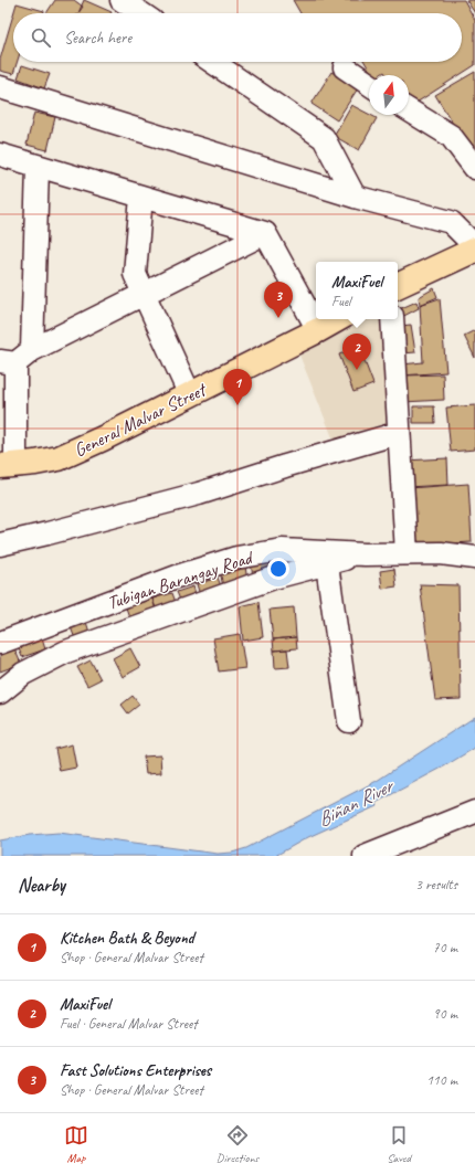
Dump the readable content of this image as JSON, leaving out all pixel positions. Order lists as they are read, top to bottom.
{
  "streets": {
    "highway": ["General Malvar Street"],
    "street": ["Tubigan Barangay Road"]
  },
  "water": ["Biñan River"],
  "north": "top",
  "page": {
    "search": "Search here",
    "popup": ["MaxiFuel", "Fuel"],
    "pins": ["3", "2", "1"],
    "heading": ["Nearby", "3 results"],
    "list": [
      {
        "mark": "1",
        "name": "Kitchen Bath & Beyond",
        "note": "Shop · General Malvar Street",
        "value": "70 m"
      },
      {
        "mark": "2",
        "name": "MaxiFuel",
        "note": "Fuel · General Malvar Street",
        "value": "90 m"
      },
      {
        "mark": "3",
        "name": "Fast Solutions Enterprises",
        "note": "Shop · General Malvar Street",
        "value": "110 m"
      }
    ],
    "nav": ["Map", "Directions", "Saved"]
  }
}
